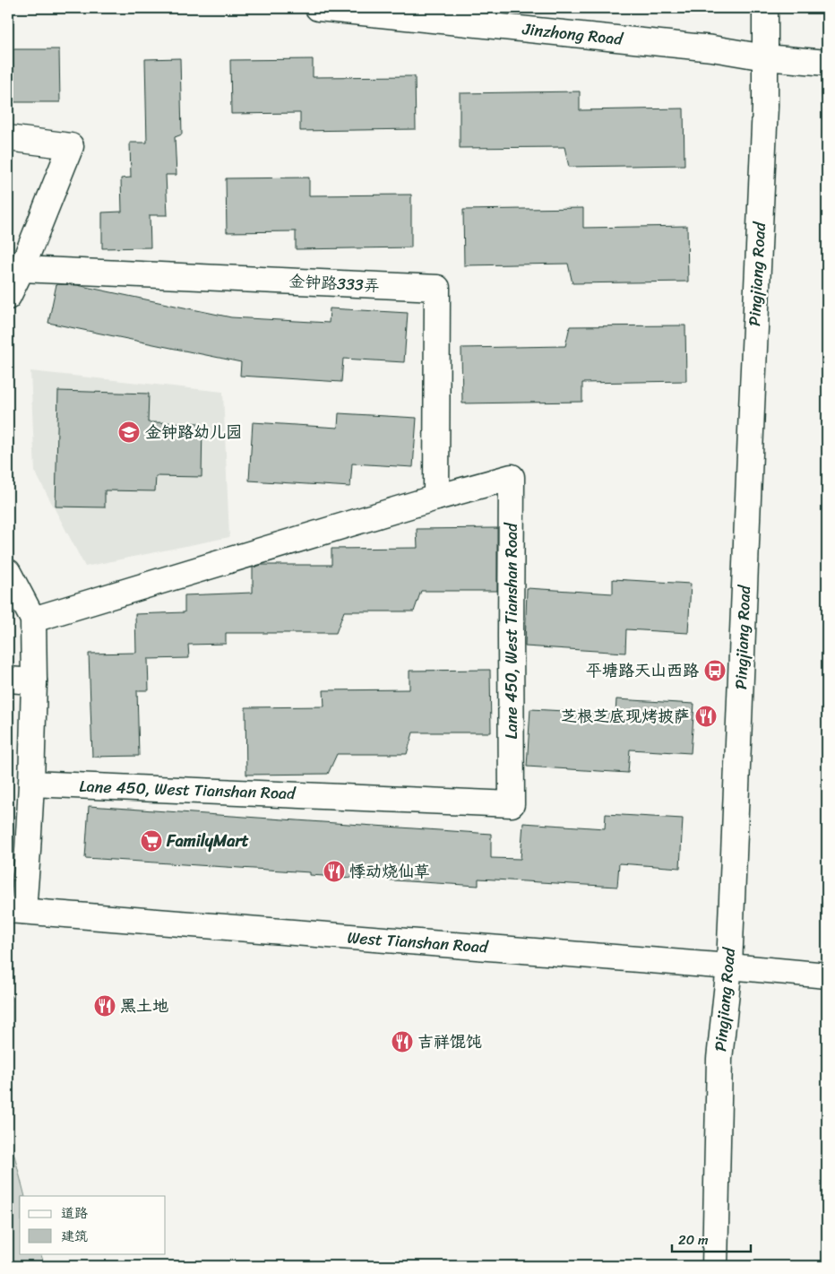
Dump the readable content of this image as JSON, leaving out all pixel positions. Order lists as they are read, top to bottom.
{
  "streets": {
    "street": [
      "Jinzhong Road",
      "Pingjiang Road",
      "金钟路333弄",
      "Lane 450, West Tianshan Road",
      "West Tianshan Road"
    ]
  },
  "crossings": [
    ["Jinzhong Road", "Pingjiang Road"],
    ["Pingjiang Road", "West Tianshan Road"],
    ["金钟路333弄", "Lane 450, West Tianshan Road"]
  ],
  "places": {
    "school or university": ["金钟路幼儿园"],
    "bus stop": ["平塘路天山西路"],
    "restaurant": [
      "芝根芝底现烤披萨",
      "悸动烧仙草",
      "黑土地",
      "吉祥馄饨"
    ],
    "supermarket": ["FamilyMart"]
  },
  "legend": ["道路", "建筑"],
  "scale_bar": "20 m"
}
